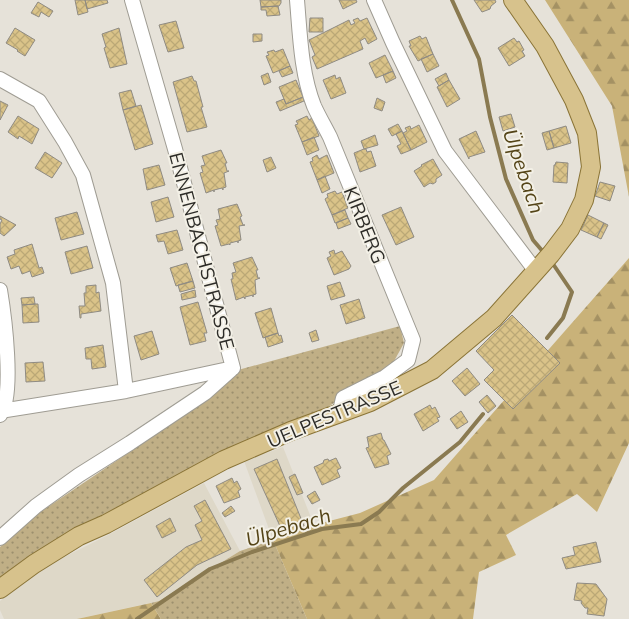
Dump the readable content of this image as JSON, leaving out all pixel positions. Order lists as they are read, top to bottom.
{
  "streets": {
    "main road": ["UELPESTRASSE"],
    "street": ["KIRBERG", "ENNENBACHSTRASSE"]
  },
  "crossings": [
    ["KIRBERG", "UELPESTRASSE"]
  ],
  "water": ["Ülpebach"]
}
